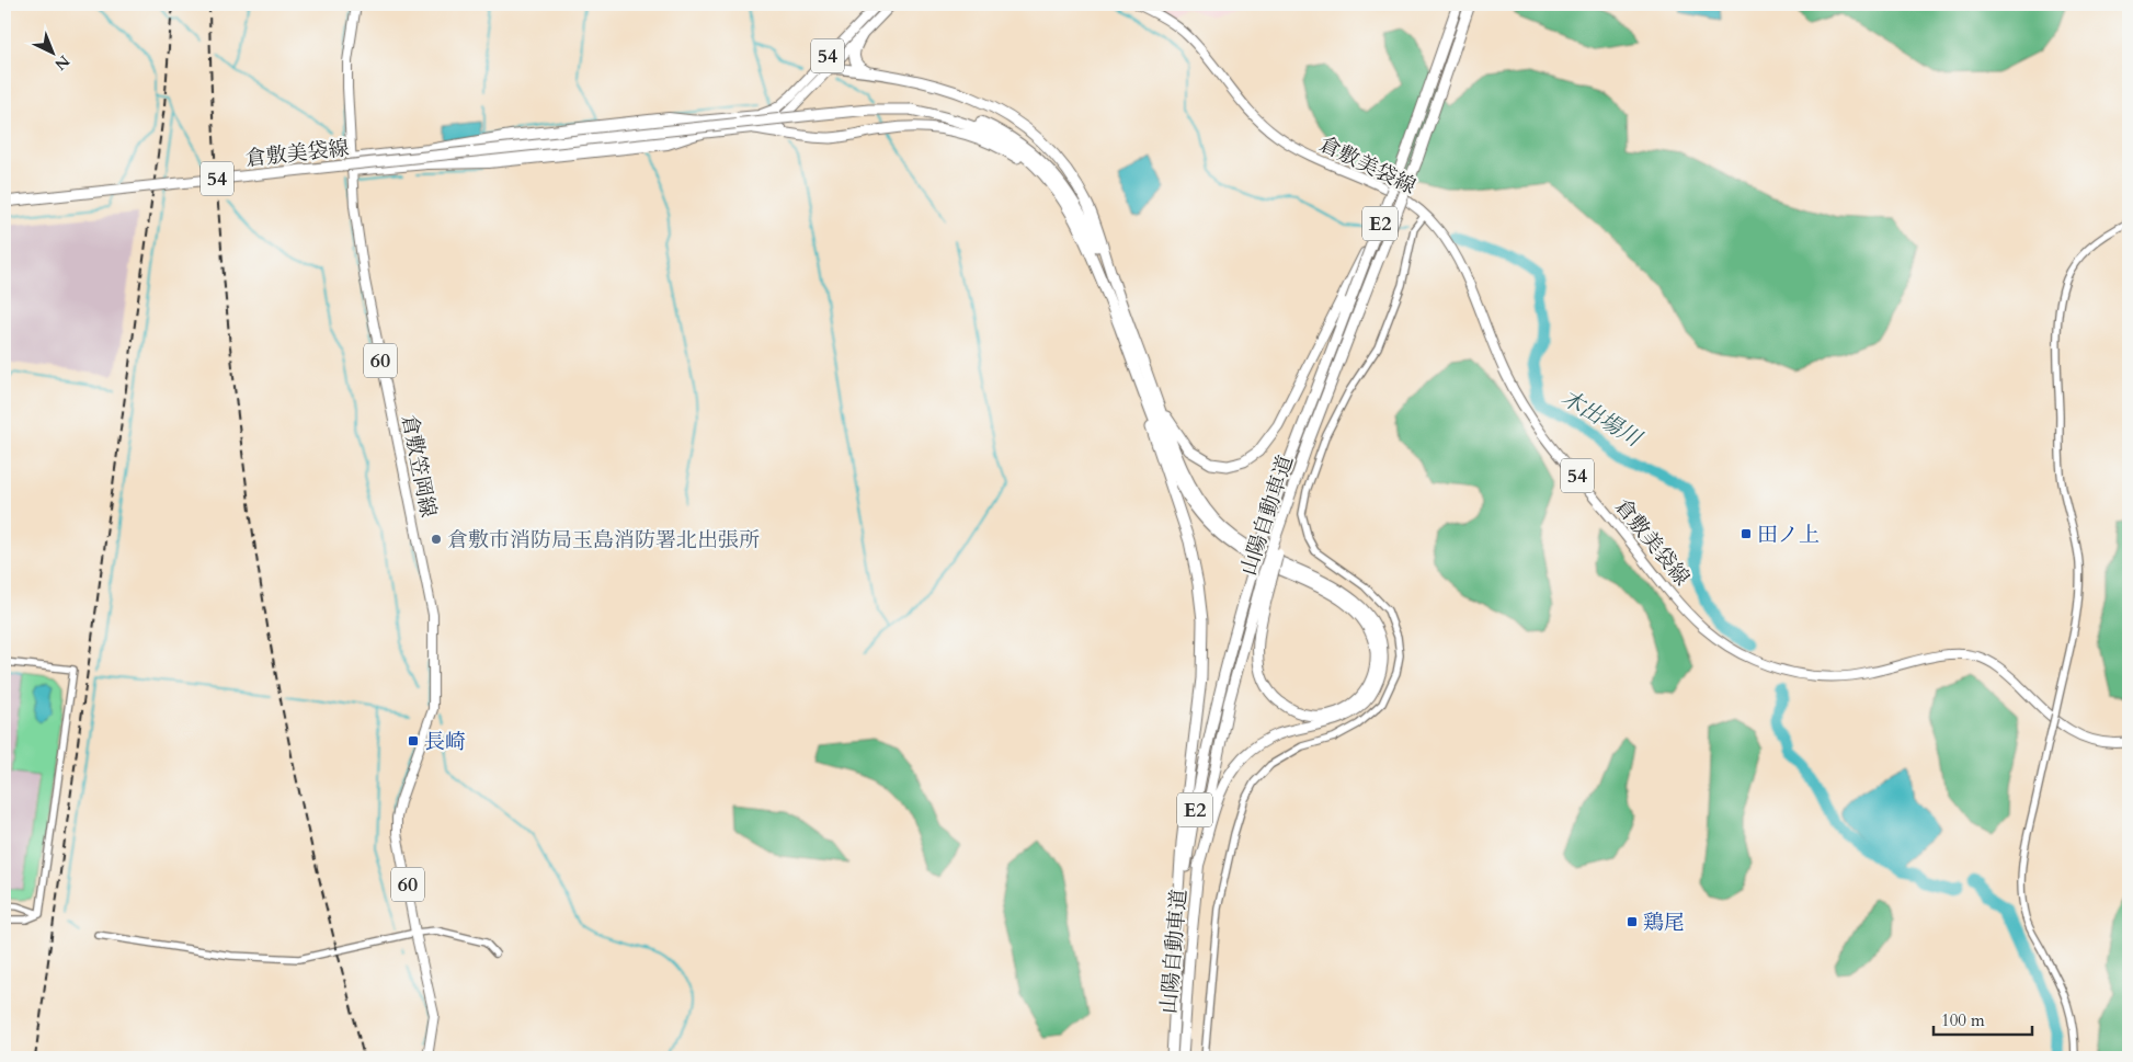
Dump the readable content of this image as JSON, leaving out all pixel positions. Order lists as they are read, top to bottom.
{
  "streets": {
    "highway": [
      "54",
      "倉敷美袋線",
      "E2",
      "山陽自動車道"
    ],
    "main road": ["60", "倉敷笠岡線"]
  },
  "crossings": [
    ["54", "倉敷美袋線"]
  ],
  "water": ["木出場川"],
  "places": {
    "transit": ["田ノ上", "長崎", "鶏尾"],
    "other": ["倉敷市消防局玉島消防署北出張所"]
  },
  "scale_bar": "100 m",
  "north": "bottom right"
}
